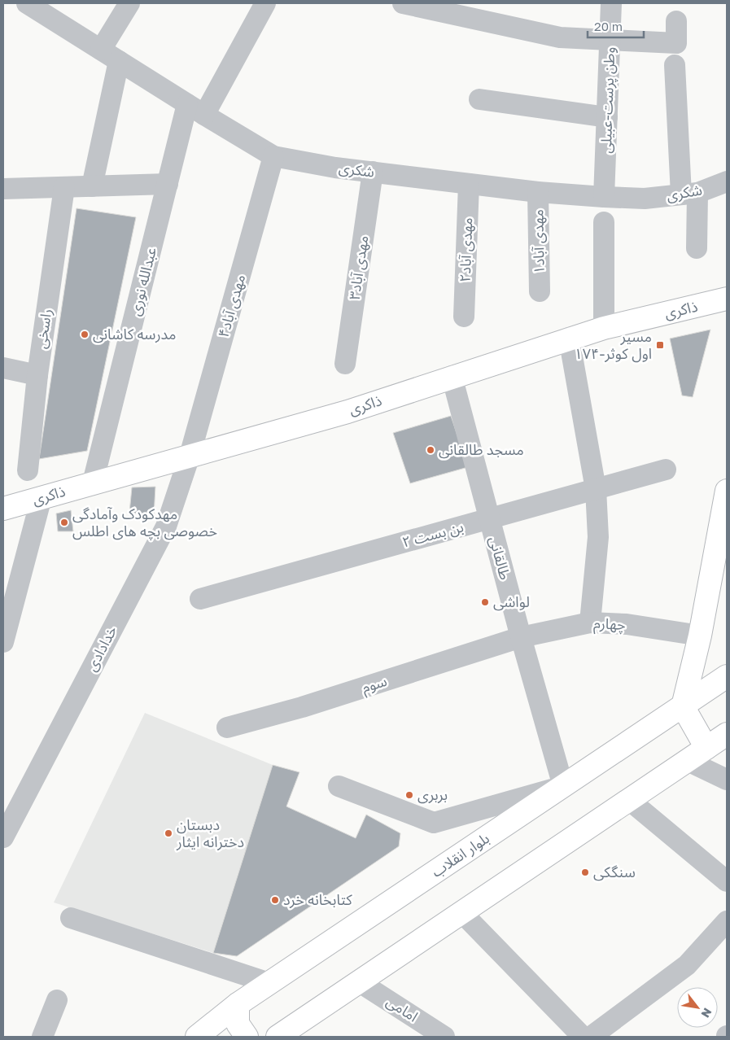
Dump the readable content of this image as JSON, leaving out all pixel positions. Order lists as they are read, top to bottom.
{
  "streets": {
    "main road": ["ذاکری", "بلوار انقلاب"],
    "street": [
      "وطن پرست-عبیلی",
      "شکری",
      "مهدی آباد۱",
      "مهدی آباد۲",
      "مهدی آباد۳",
      "عبدالله نوری",
      "مهدی آباد۴",
      "راسخی",
      "بن بست ۲",
      "طالقانی",
      "چهارم",
      "خدادادی",
      "سوم",
      "امامی"
    ]
  },
  "crossings": [
    ["وطن پرست-عبیلی", "شکری"],
    ["شکری", "مهدی آباد۱"],
    ["شکری", "مهدی آباد۲"],
    ["شکری", "مهدی آباد۳"],
    ["شکری", "عبدالله نوری"],
    ["شکری", "مهدی آباد۴"],
    ["عبدالله نوری", "ذاکری"],
    ["مهدی آباد۴", "ذاکری"],
    ["مهدی آباد۴", "خدادادی"],
    ["ذاکری", "طالقانی"],
    ["ذاکری", "خدادادی"],
    ["بن بست ۲", "طالقانی"],
    ["طالقانی", "چهارم"],
    ["طالقانی", "سوم"],
    ["طالقانی", "بلوار انقلاب"],
    ["چهارم", "سوم"]
  ],
  "places": {
    "other": [
      "مدرسه کاشانی",
      "مسجد طالقانی",
      "مهدکودک وآمادگی خصوصی بچه های اطلس",
      "لواشی",
      "بربری",
      "دبستان دخترانه ایثار",
      "سنگکی",
      "کتابخانه خرد"
    ],
    "transit": ["مسیر ۱۷۴-اول کوثر"]
  },
  "scale_bar": "20 m",
  "north": "bottom right"
}
